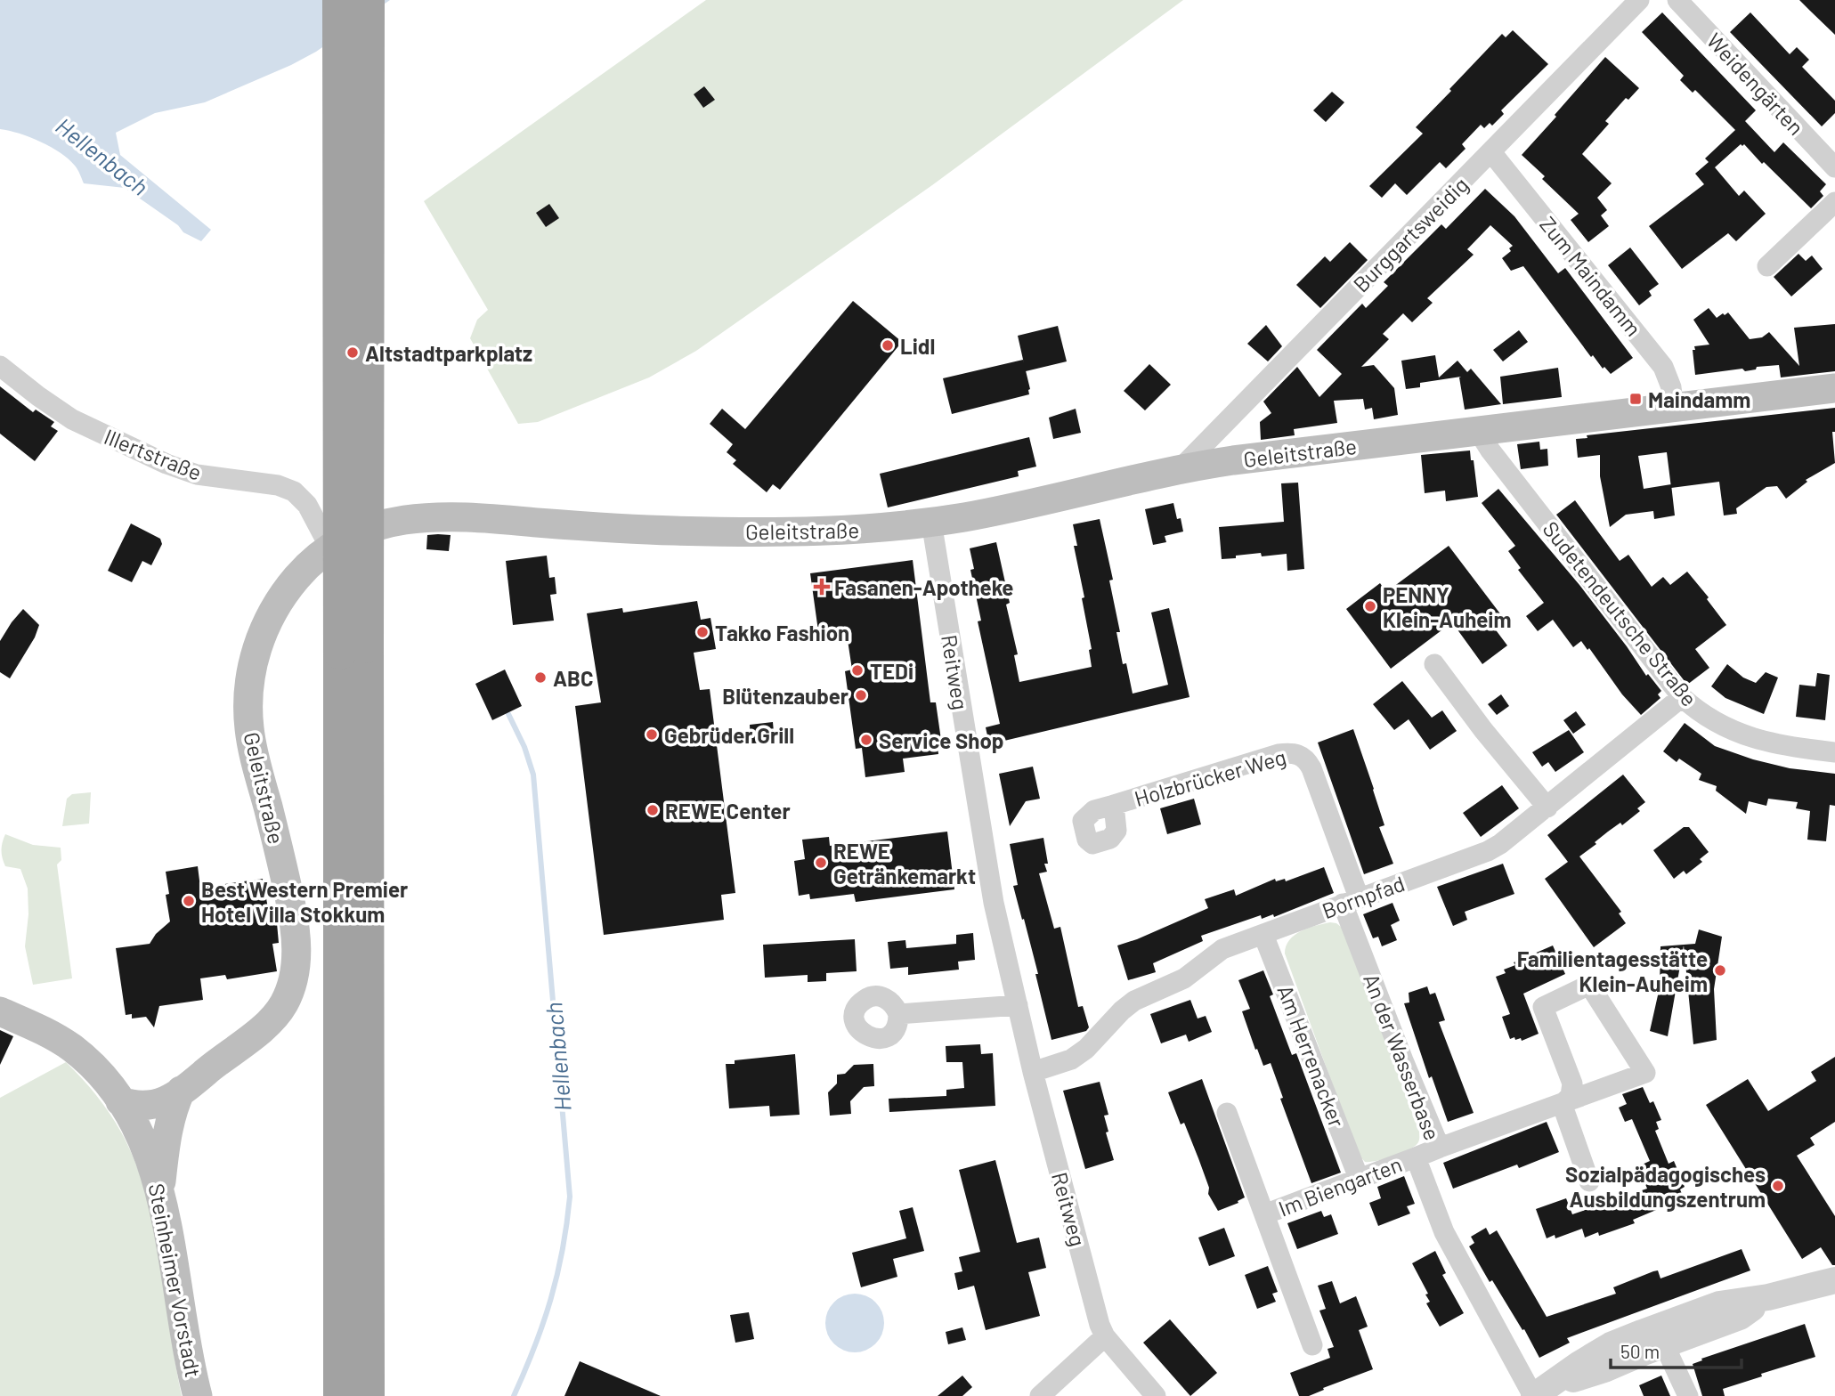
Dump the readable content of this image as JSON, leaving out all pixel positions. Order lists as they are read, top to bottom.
{
  "streets": {
    "main road": ["Geleitstraße", "Steinheimer Vorstadt"],
    "street": [
      "Weidengärten",
      "Burggartsweidig",
      "Zum Maindamm",
      "Illertstraße",
      "Sudetendeutsche Straße",
      "Reitweg",
      "Holzbrücker Weg",
      "Bornpfad",
      "Am Herrenacker",
      "An der Wasserbase",
      "Im Biengarten"
    ]
  },
  "crossings": [
    ["Burggartsweidig", "Zum Maindamm"],
    ["Burggartsweidig", "Geleitstraße"],
    ["Zum Maindamm", "Geleitstraße"],
    ["Geleitstraße", "Illertstraße"],
    ["Geleitstraße", "Sudetendeutsche Straße"],
    ["Geleitstraße", "Reitweg"],
    ["Geleitstraße", "Steinheimer Vorstadt"],
    ["Sudetendeutsche Straße", "Bornpfad"],
    ["Reitweg", "Bornpfad"],
    ["Holzbrücker Weg", "Bornpfad"],
    ["Holzbrücker Weg", "An der Wasserbase"],
    ["Bornpfad", "Am Herrenacker"],
    ["Bornpfad", "An der Wasserbase"],
    ["Am Herrenacker", "Im Biengarten"],
    ["An der Wasserbase", "Im Biengarten"]
  ],
  "water": ["Hellenbach"],
  "places": {
    "other": [
      "Lidl",
      "Altstadtparkplatz",
      "PENNY Klein-Auheim",
      "Takko Fashion",
      "TEDi",
      "ABC",
      "Blütenzauber",
      "Gebrüder Grill",
      "Service Shop",
      "REWE Center",
      "REWE Getränkemarkt",
      "Best Western Premier Hotel Villa Stokkum",
      "Familientagesstätte Klein-Auheim",
      "Sozialpädagogisches Ausbildungszentrum"
    ],
    "transit": ["Maindamm"],
    "health": ["Fasanen-Apotheke"]
  },
  "scale_bar": "50 m"
}
